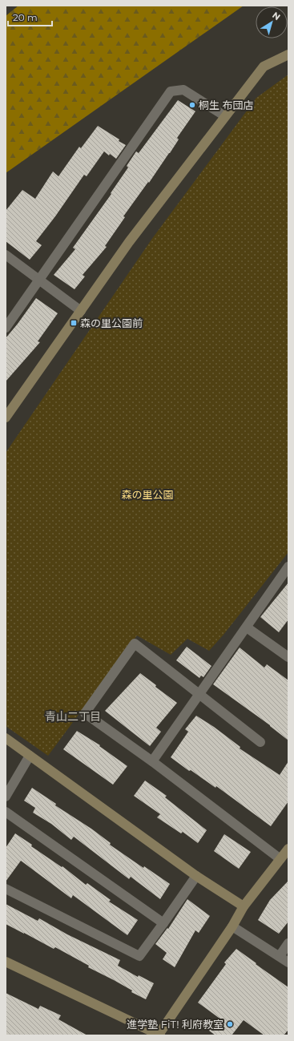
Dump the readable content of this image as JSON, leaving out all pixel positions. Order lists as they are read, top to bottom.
{
  "districts": ["青山二丁目"],
  "parks": ["森の里公園"],
  "places": {
    "other": ["桐生 布団店", "進学塾 FiT! 利府教室"],
    "transit": ["森の里公園前"]
  },
  "scale_bar": "20 m",
  "north": "top right"
}
